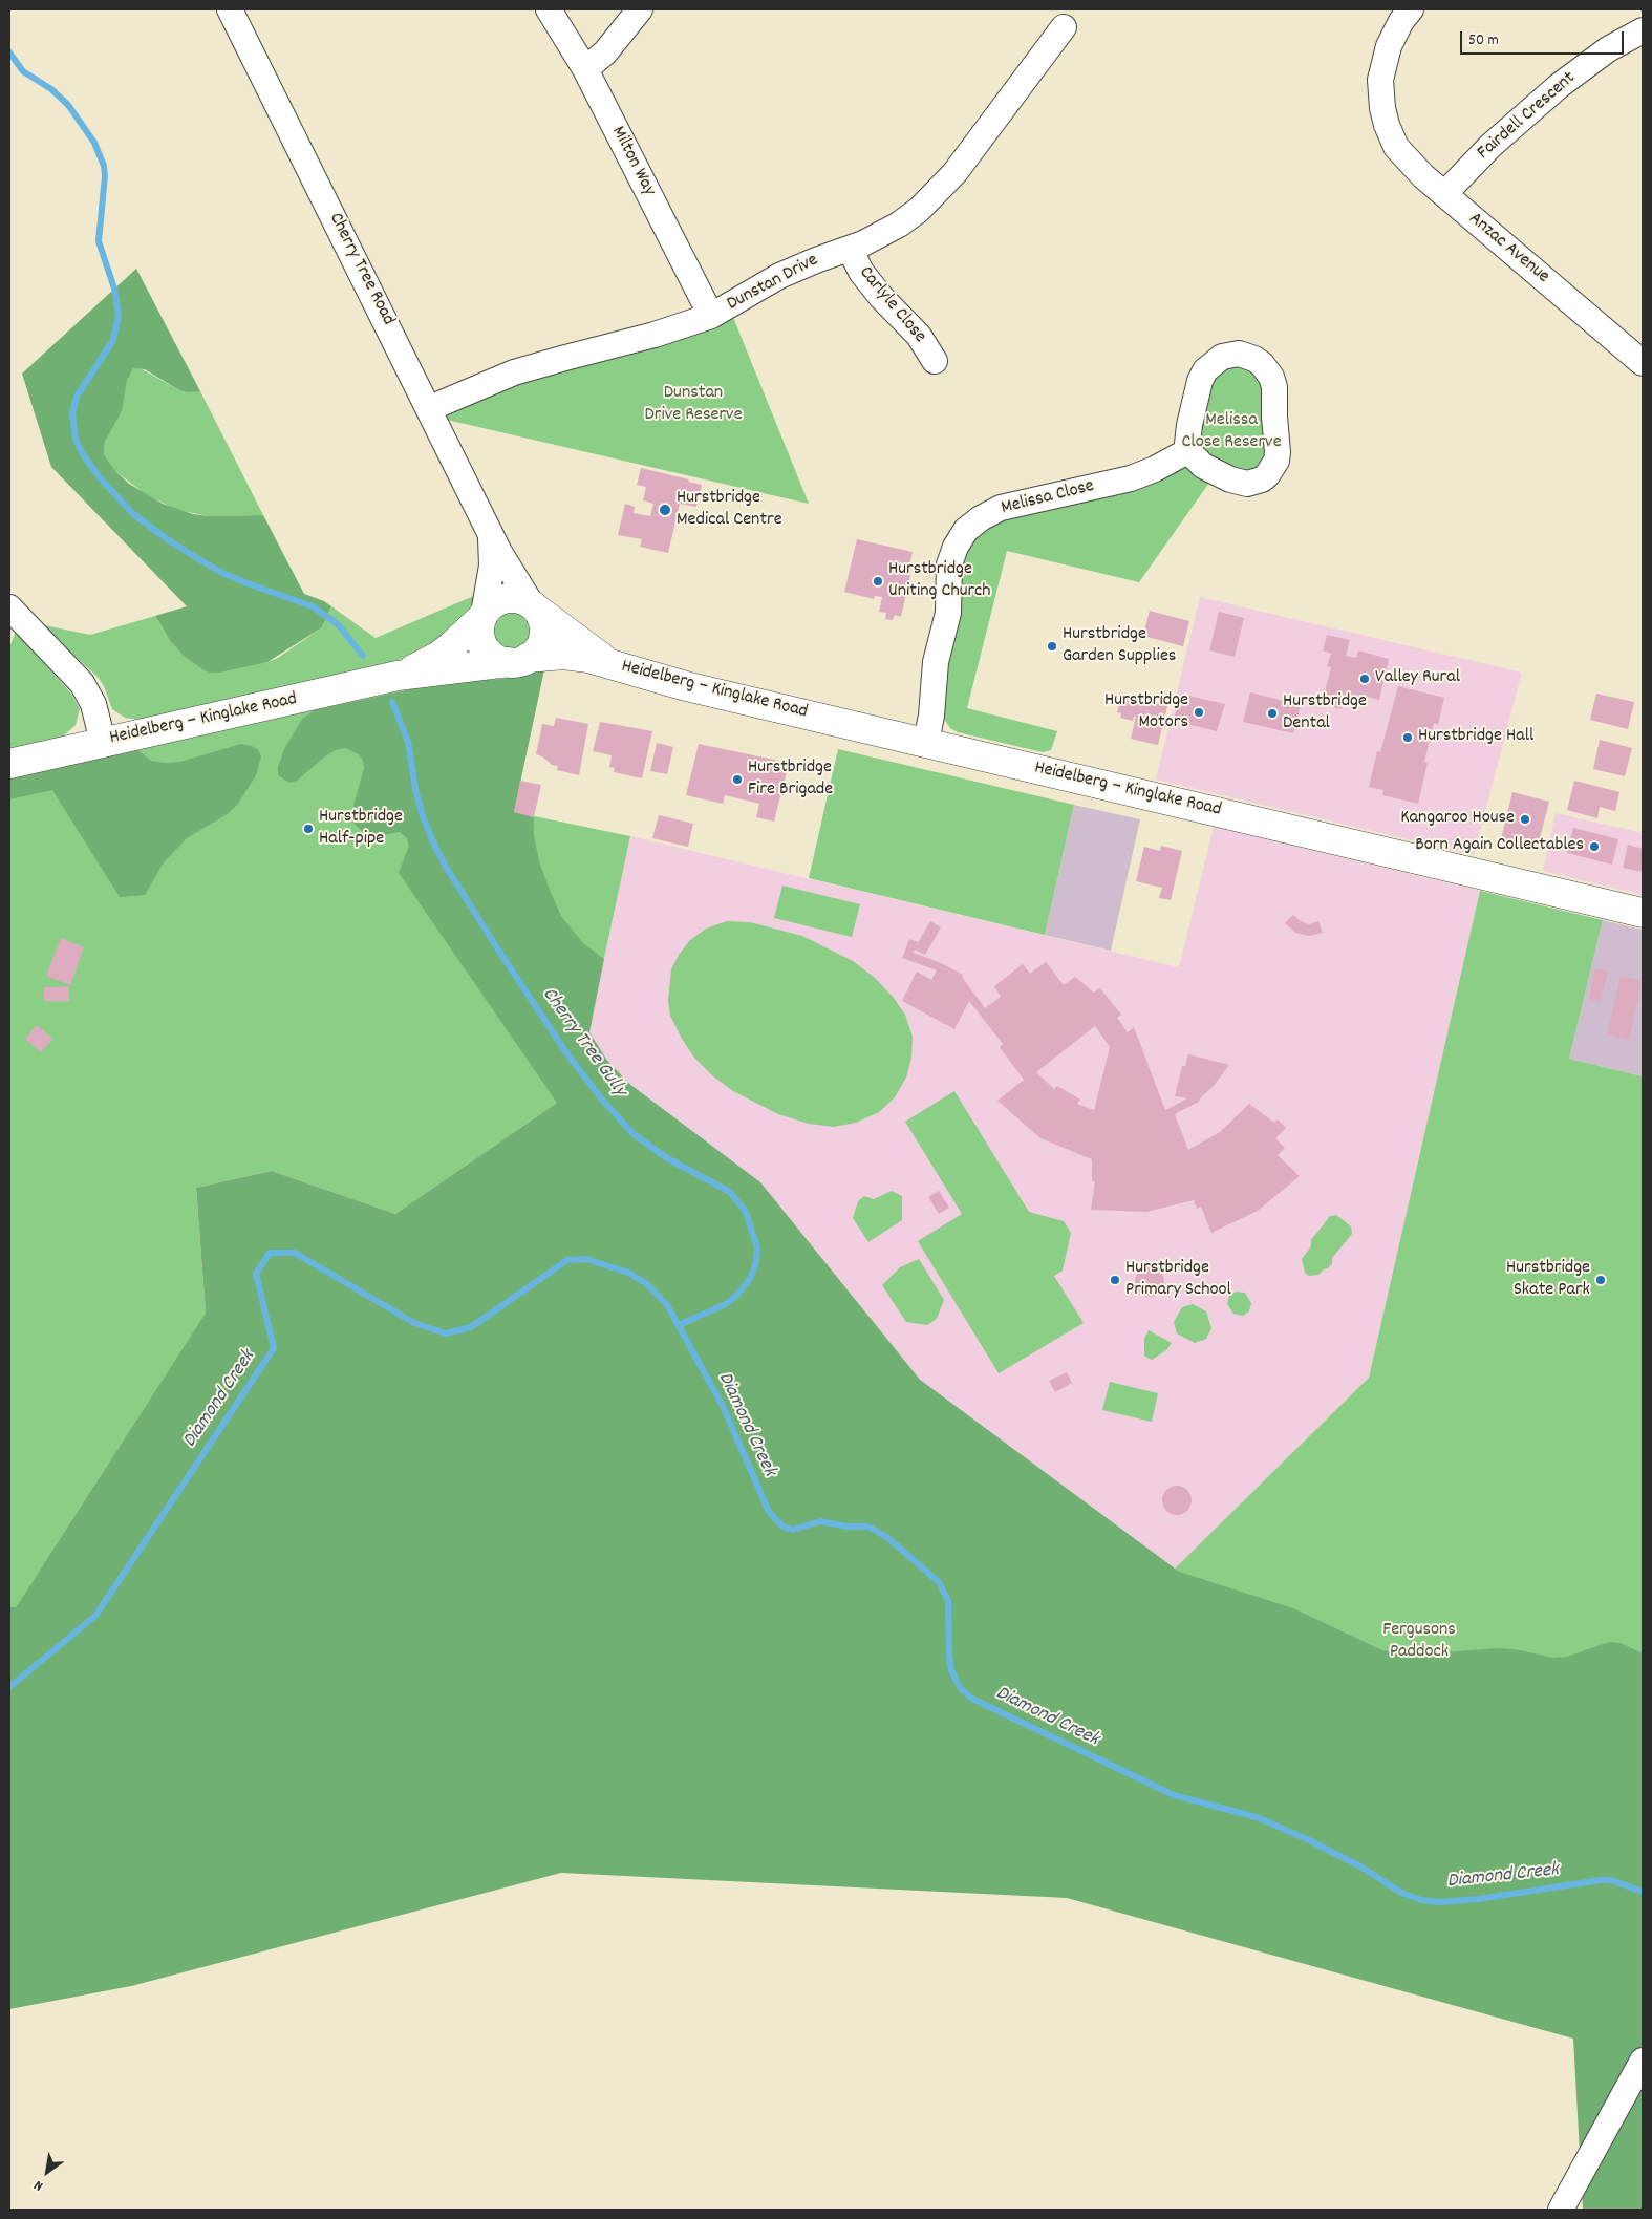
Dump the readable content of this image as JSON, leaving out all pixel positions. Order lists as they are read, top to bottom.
{
  "streets": {
    "main road": ["Heidelberg – Kinglake Road"],
    "street": [
      "Fairdell Crescent",
      "Milton Way",
      "Anzac Avenue",
      "Cherry Tree Road",
      "Dunstan Drive",
      "Carlyle Close",
      "Melissa Close"
    ]
  },
  "crossings": [
    ["Fairdell Crescent", "Anzac Avenue"],
    ["Milton Way", "Dunstan Drive"],
    ["Cherry Tree Road", "Dunstan Drive"],
    ["Cherry Tree Road", "Heidelberg – Kinglake Road"],
    ["Dunstan Drive", "Carlyle Close"],
    ["Melissa Close", "Heidelberg – Kinglake Road"]
  ],
  "water": ["Cherry Tree Gully", "Diamond Creek"],
  "parks": ["Dunstan Drive Reserve", "Melissa Close Reserve", "Fergusons Paddock"],
  "places": [
    "Hurstbridge Medical Centre",
    "Hurstbridge Uniting Church",
    "Hurstbridge Garden Supplies",
    "Valley Rural",
    "Hurstbridge Motors",
    "Hurstbridge Dental",
    "Hurstbridge Hall",
    "Hurstbridge Fire Brigade",
    "Kangaroo House",
    "Hurstbridge Half-pipe",
    "Born Again Collectables",
    "Hurstbridge Primary School",
    "Hurstbridge Skate Park"
  ],
  "scale_bar": "50 m",
  "north": "bottom left"
}
